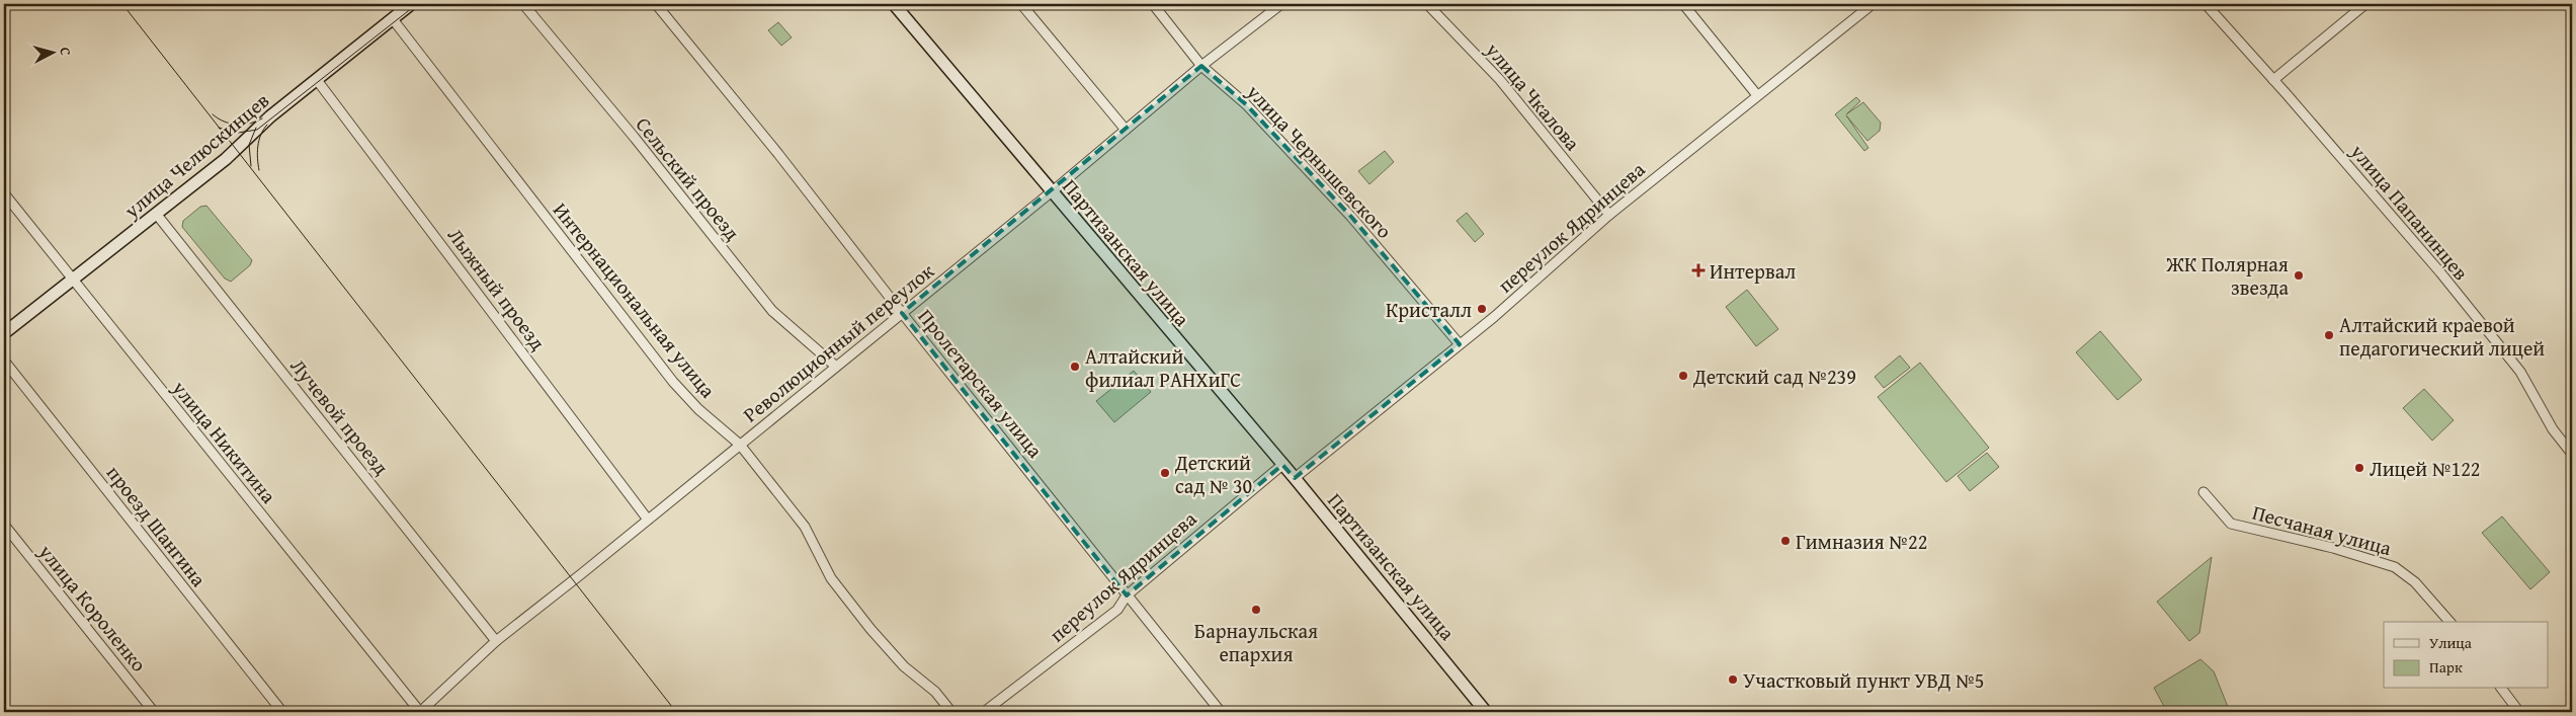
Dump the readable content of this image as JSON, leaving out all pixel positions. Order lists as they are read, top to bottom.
{
  "streets": {
    "main road": ["улица Челюскинцев", "Партизанская улица"],
    "street": [
      "улица Чкалова",
      "улица Чернышевского",
      "Сельский проезд",
      "улица Папанинцев",
      "переулок Ядринцева",
      "Лыжный проезд",
      "Интернациональная улица",
      "Революционный переулок",
      "Пролетарская улица",
      "Лучевой проезд",
      "улица Никитина",
      "проезд Шангина",
      "Песчаная улица",
      "улица Короленко"
    ]
  },
  "crossings": [
    ["улица Чкалова", "переулок Ядринцева"],
    ["улица Челюскинцев", "Лыжный проезд"],
    ["улица Челюскинцев", "Интернациональная улица"],
    ["улица Челюскинцев", "Лучевой проезд"],
    ["улица Челюскинцев", "улица Никитина"],
    ["улица Чернышевского", "переулок Ядринцева"],
    ["улица Чернышевского", "Революционный переулок"],
    ["Сельский проезд", "Революционный переулок"],
    ["переулок Ядринцева", "Партизанская улица"],
    ["переулок Ядринцева", "Пролетарская улица"],
    ["Партизанская улица", "Революционный переулок"],
    ["Лыжный проезд", "Революционный переулок"],
    ["Интернациональная улица", "Революционный переулок"],
    ["Революционный переулок", "Пролетарская улица"],
    ["Революционный переулок", "Лучевой проезд"],
    ["Революционный переулок", "улица Никитина"]
  ],
  "places": {
    "health": ["Интервал"],
    "other": [
      "ЖК Полярная звезда",
      "Кристалл",
      "Алтайский краевой педагогический лицей",
      "Алтайский филиал РАНХиГС",
      "Детский сад №239",
      "Лицей №122",
      "Детский сад № 30",
      "Гимназия №22",
      "Барнаульская епархия",
      "Участковый пункт УВД №5"
    ]
  },
  "legend": ["Улица", "Парк"],
  "north": "right"
}
